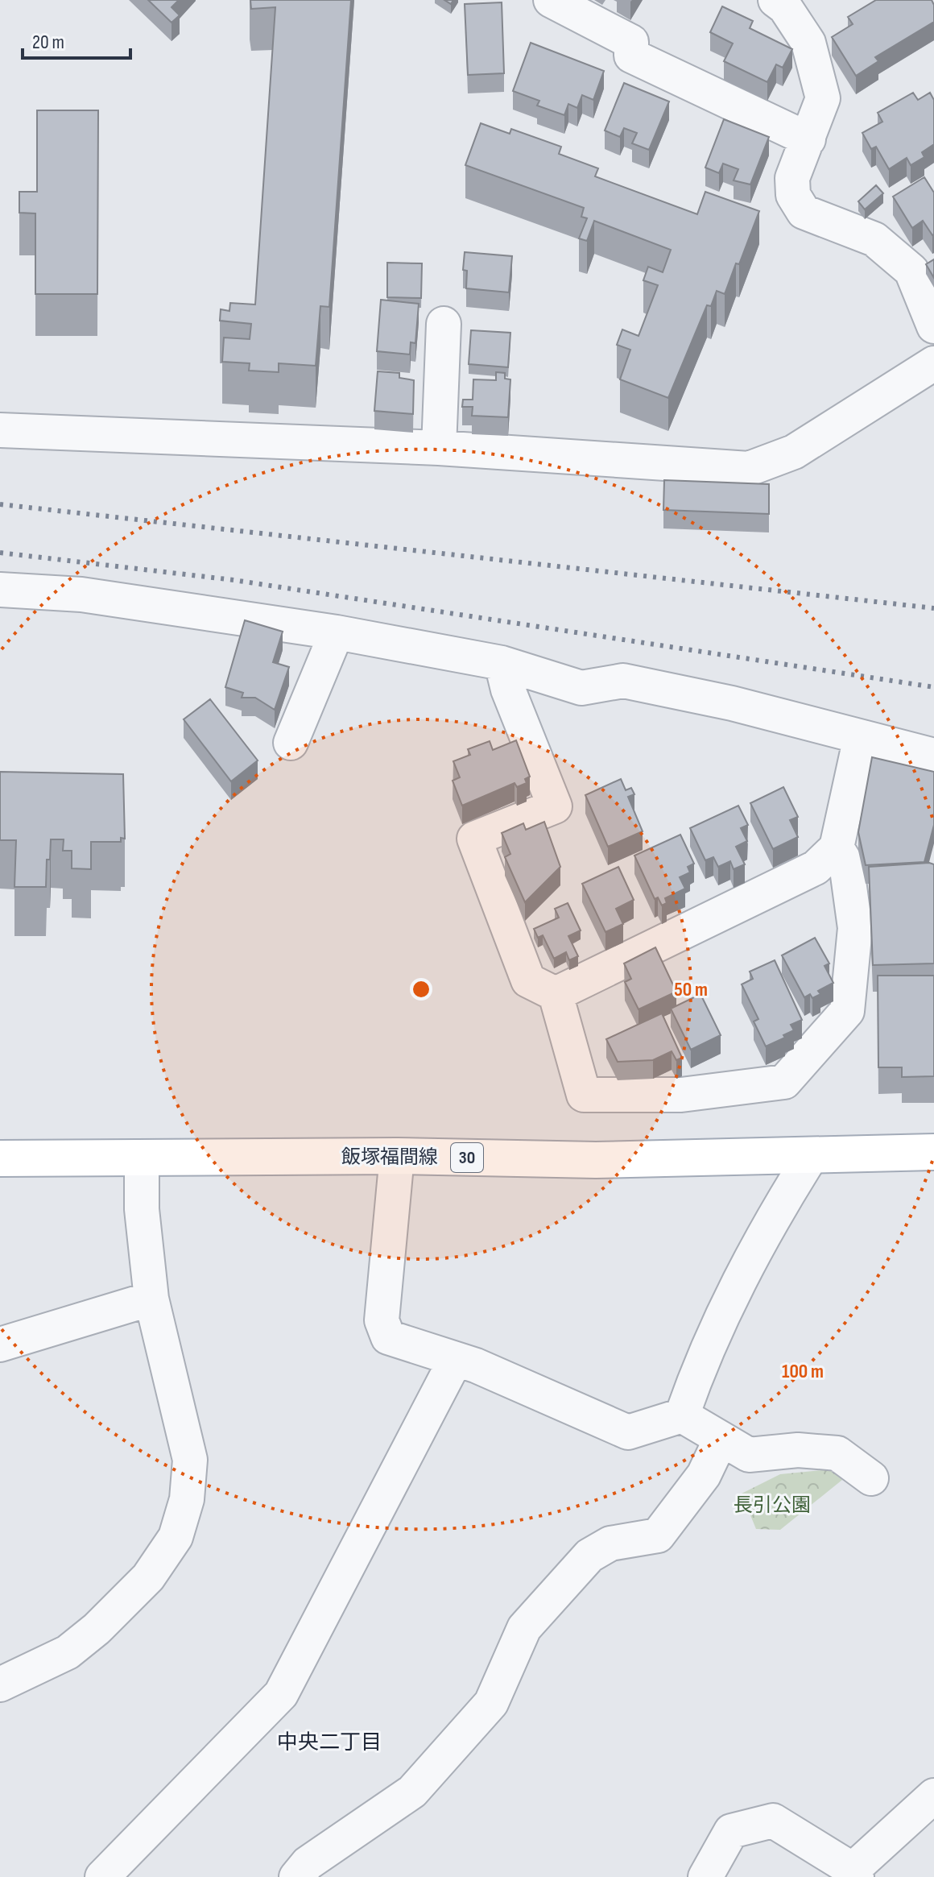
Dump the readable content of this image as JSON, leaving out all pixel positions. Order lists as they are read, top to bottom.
{
  "streets": {
    "main road": ["飯塚福間線", "30"]
  },
  "districts": ["中央二丁目"],
  "parks": ["長引公園"],
  "scale_bar": "20 m",
  "rings": ["50 m", "100 m"]
}
